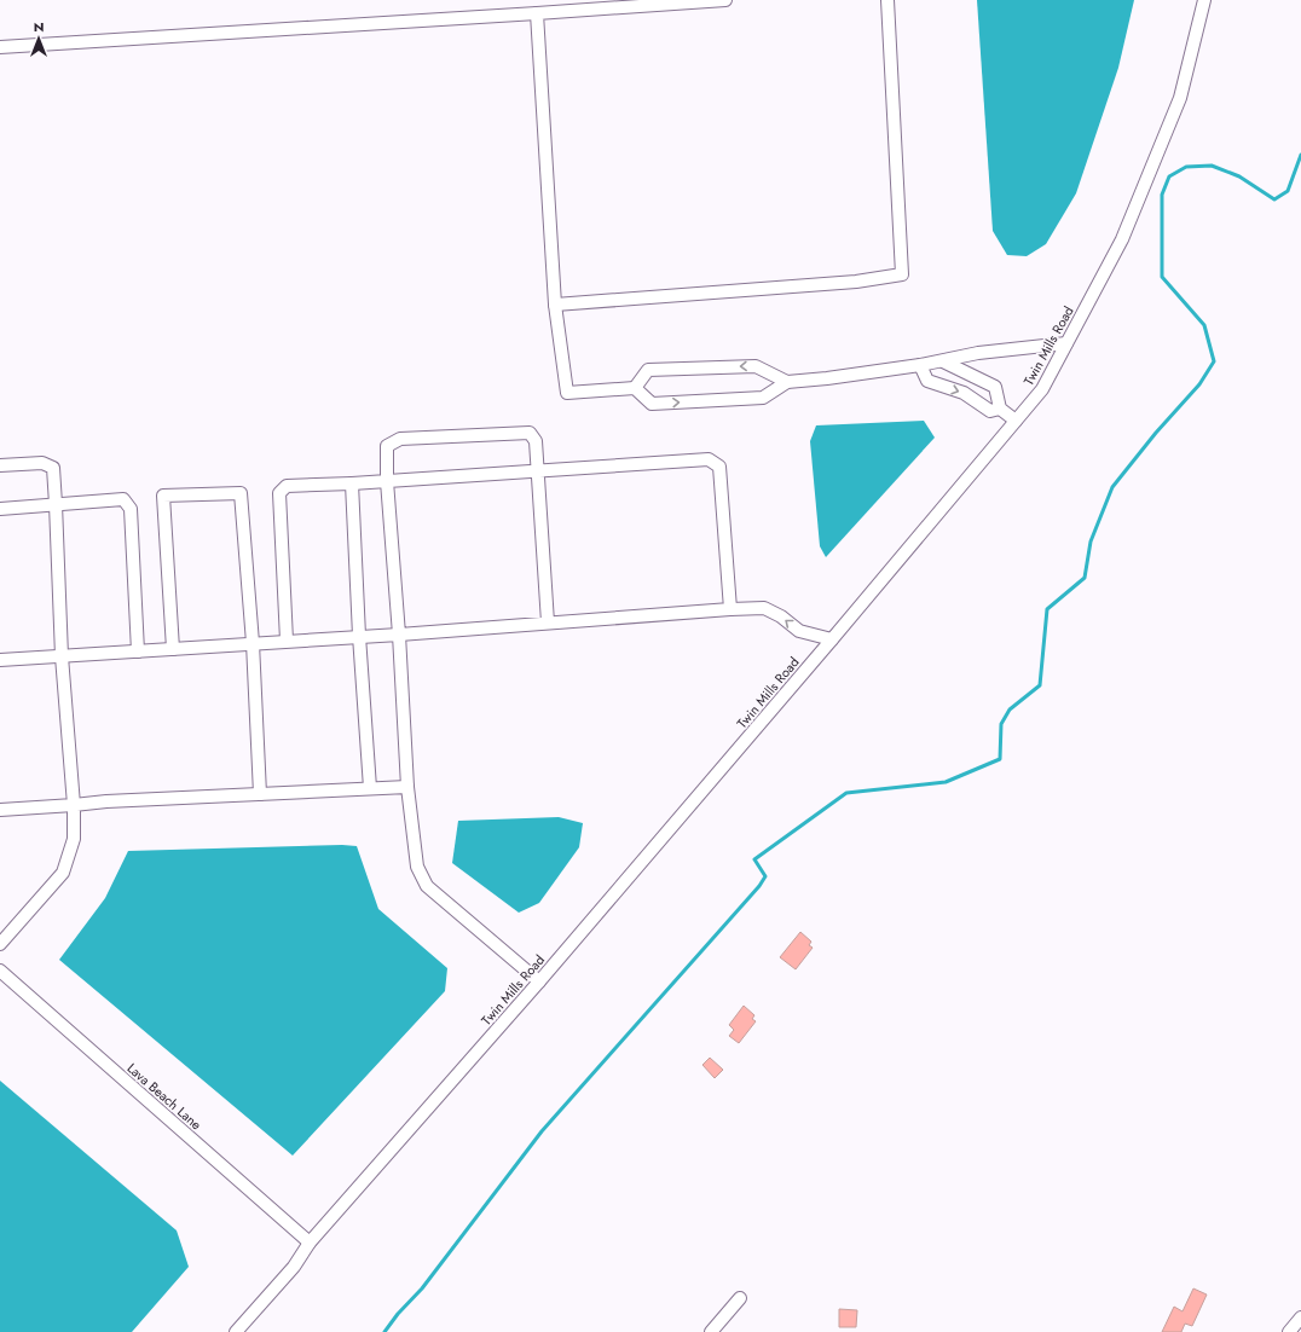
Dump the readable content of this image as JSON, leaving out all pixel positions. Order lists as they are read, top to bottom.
{
  "streets": {
    "street": ["Twin Mills Road", "Lava Beach Lane"]
  },
  "crossings": [
    ["Twin Mills Road", "Lava Beach Lane"]
  ],
  "north": "top"
}
